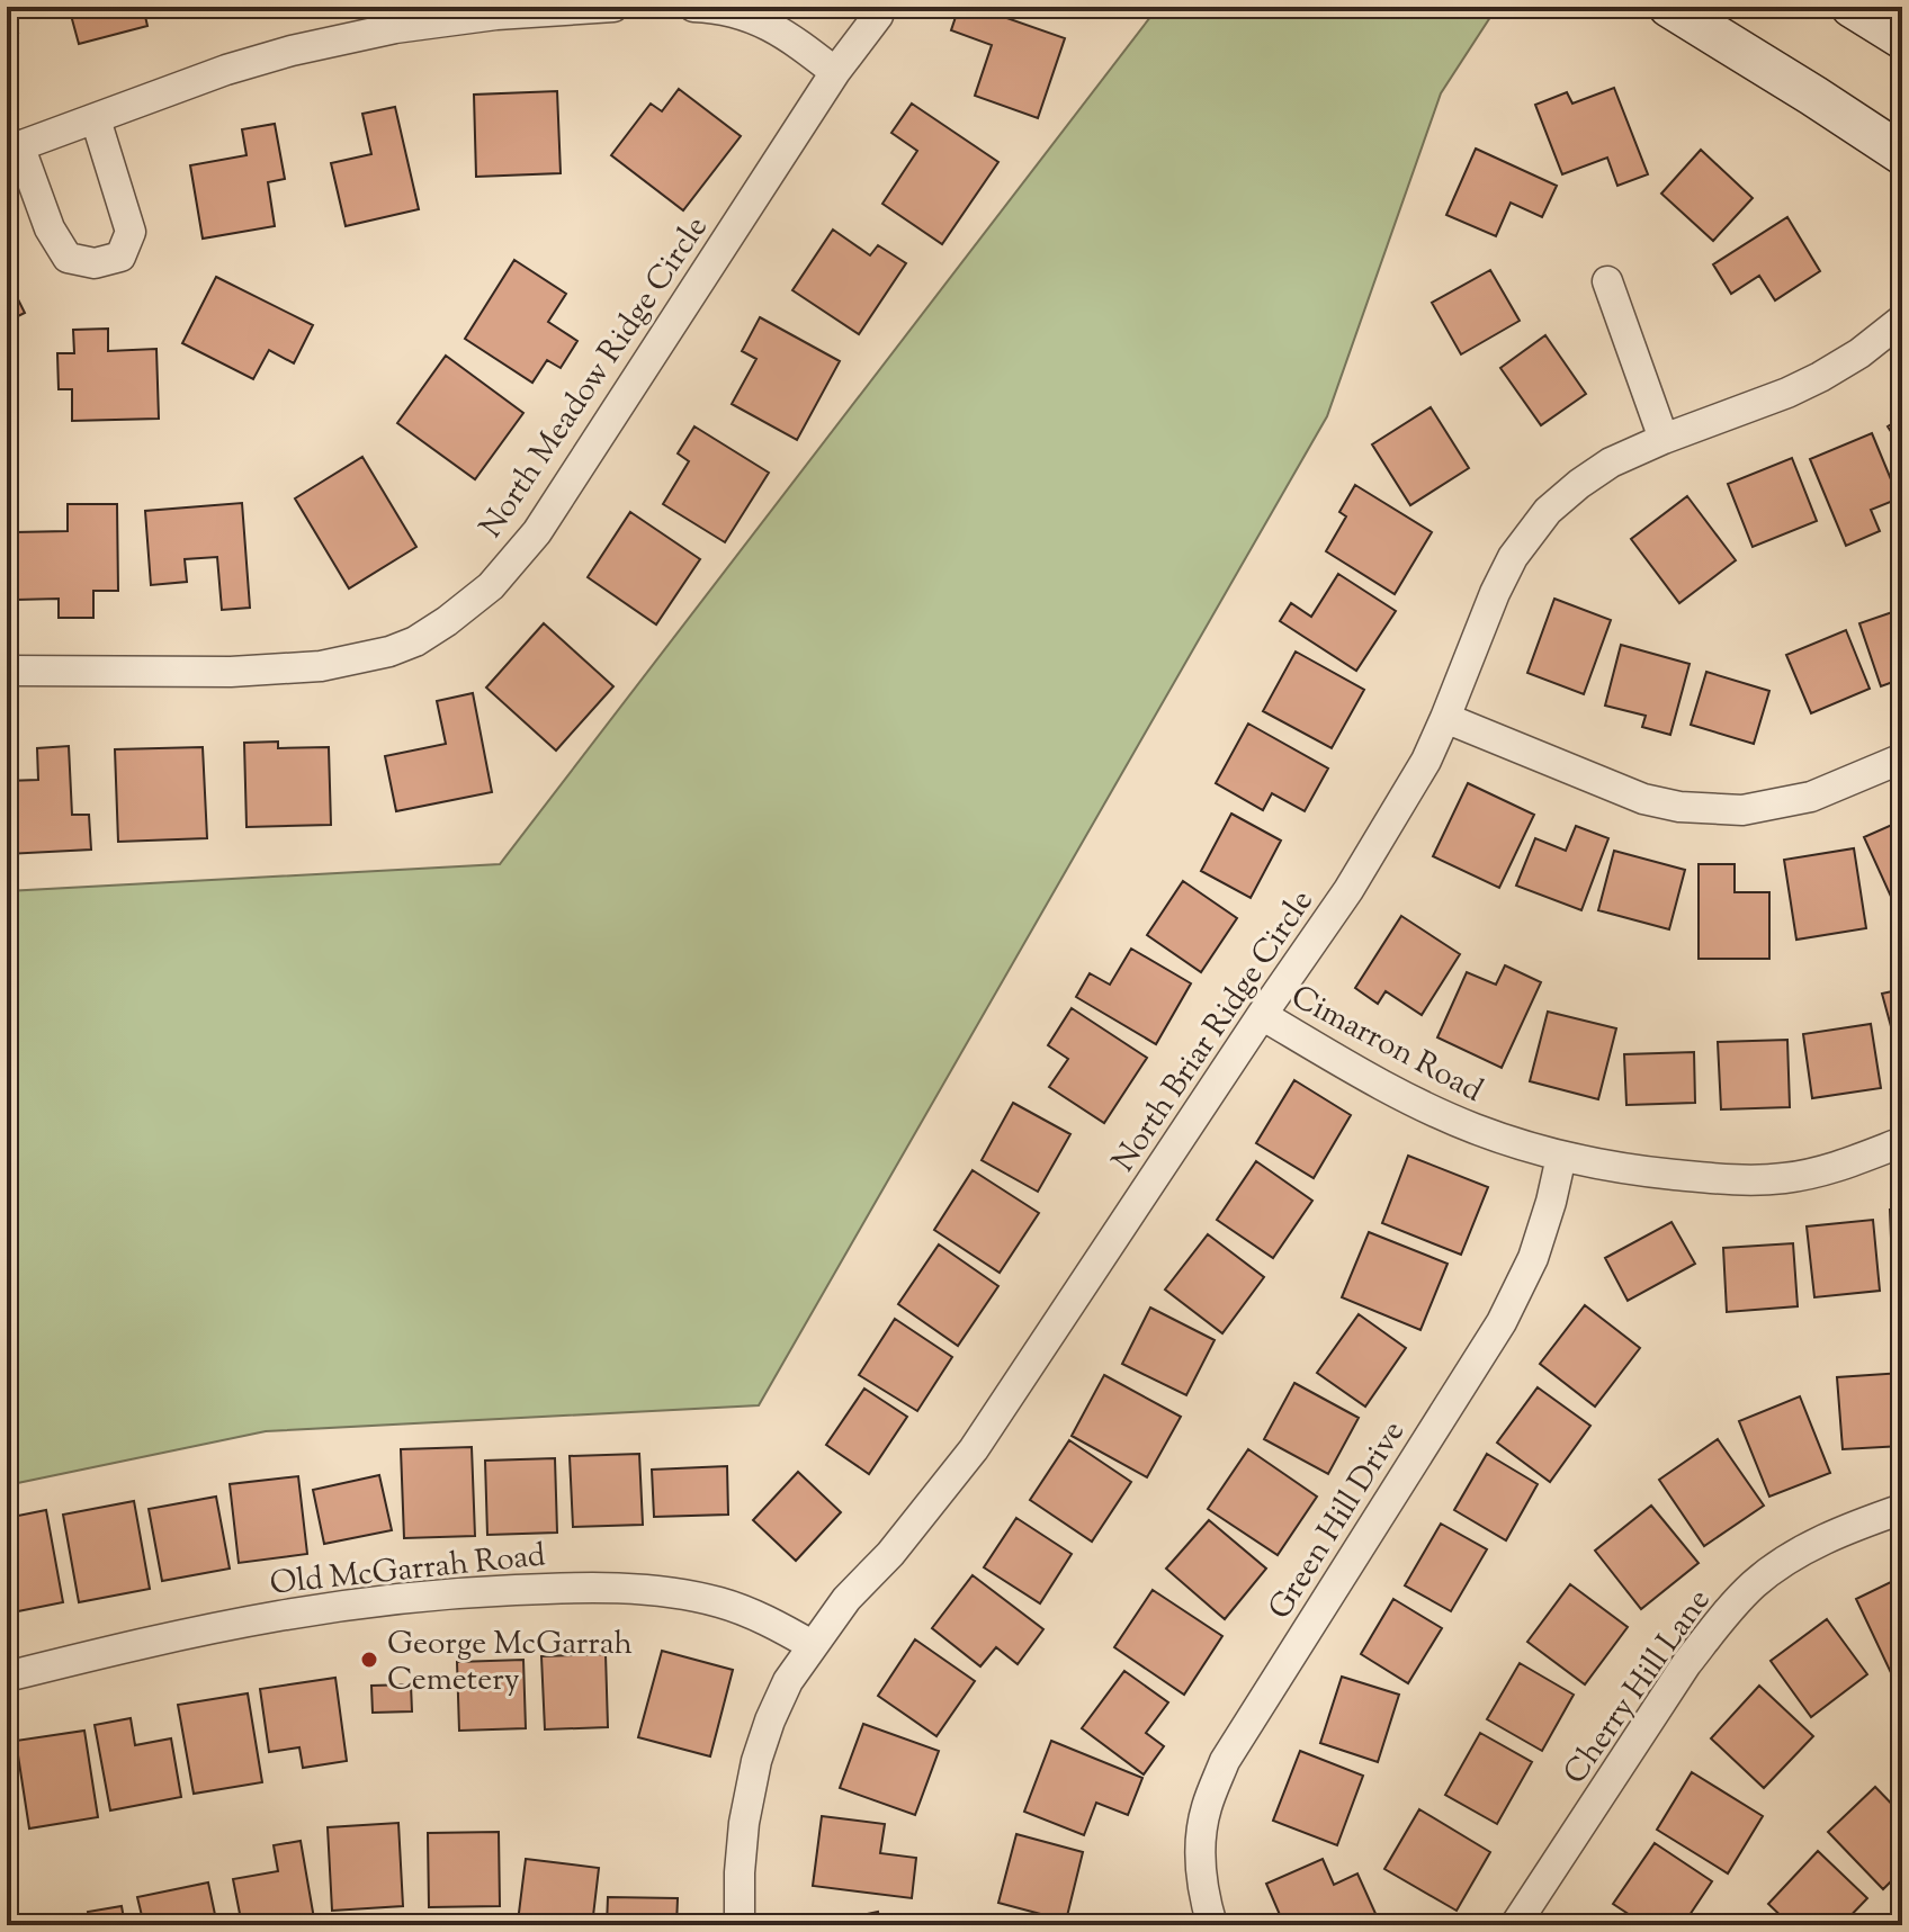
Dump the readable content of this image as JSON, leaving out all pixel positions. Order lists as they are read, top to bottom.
{
  "streets": {
    "street": [
      "North Meadow Ridge Circle",
      "North Briar Ridge Circle",
      "Cimarron Road",
      "Green Hill Drive",
      "Old McGarrah Road",
      "Cherry Hill Lane"
    ]
  },
  "crossings": [
    ["North Briar Ridge Circle", "Cimarron Road"],
    ["North Briar Ridge Circle", "Old McGarrah Road"],
    ["Cimarron Road", "Green Hill Drive"]
  ],
  "places": ["George McGarrah Cemetery"]
}
